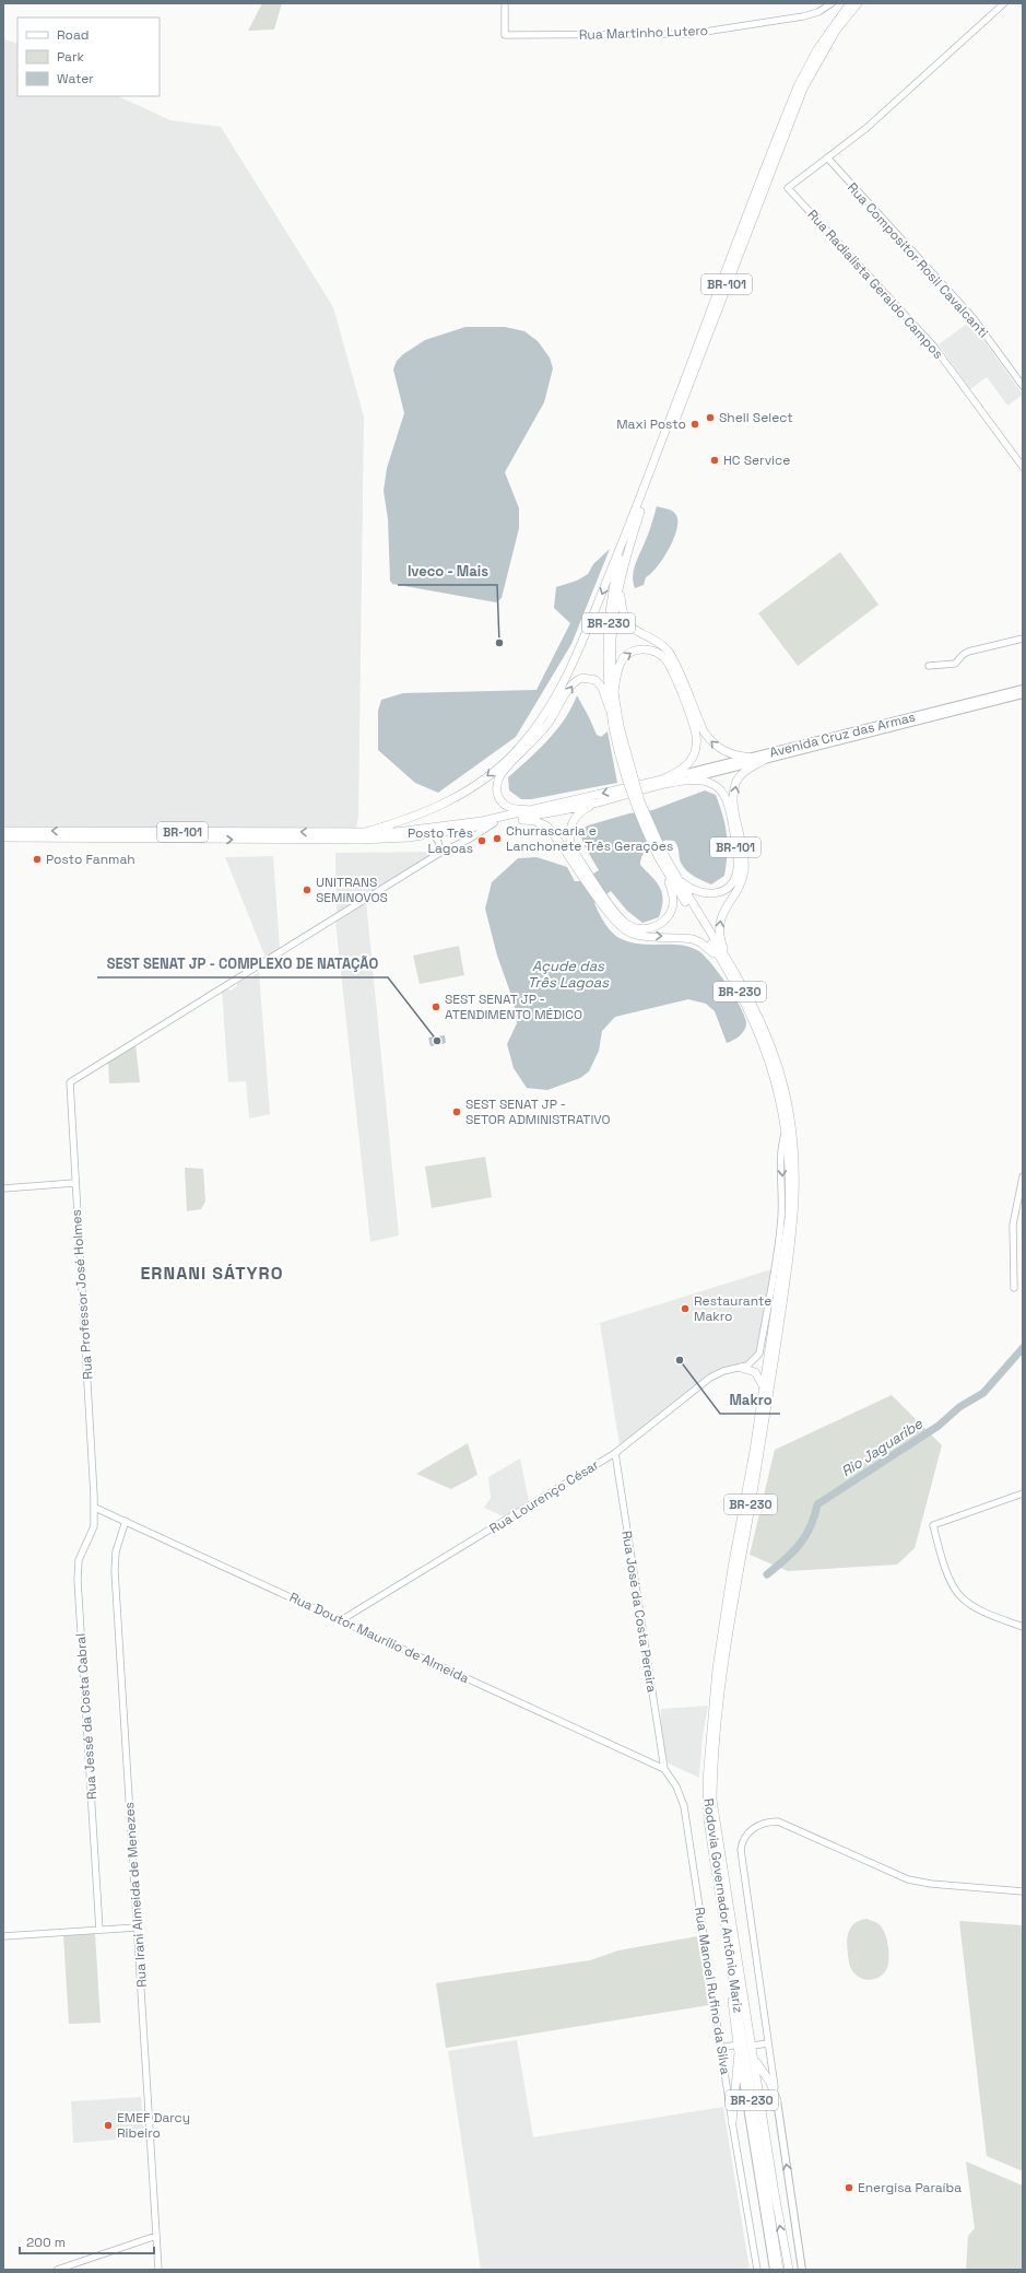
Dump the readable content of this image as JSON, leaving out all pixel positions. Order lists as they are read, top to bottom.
{
  "streets": {
    "highway": ["BR-101", "BR-230", "Rodovia Governador Antônio Mariz"],
    "main road": ["Avenida Cruz das Armas"],
    "street": [
      "Rua Martinho Lutero",
      "Rua Compositor Rosil Cavalcanti",
      "Rua Radialista Geraldo Campos",
      "Rua Professor José Holmes",
      "Rua Lourenço César",
      "Rua José da Costa Pereira",
      "Rua Doutor Maurílio de Almeida",
      "Rua Jessé da Costa Cabral",
      "Rua Irani Almeida de Menezes",
      "Rua Manoel Rufino da Silva"
    ]
  },
  "crossings": [
    ["Rua Compositor Rosil Cavalcanti", "Rua Radialista Geraldo Campos"],
    ["BR-101", "BR-230"],
    ["BR-101", "Avenida Cruz das Armas"],
    ["BR-101", "Rodovia Governador Antônio Mariz"],
    ["Rua Professor José Holmes", "Rua Doutor Maurílio de Almeida"],
    ["Rua Professor José Holmes", "Rua Jessé da Costa Cabral"],
    ["Rua Lourenço César", "Rua José da Costa Pereira"],
    ["Rua Lourenço César", "Rua Doutor Maurílio de Almeida"],
    ["Rua José da Costa Pereira", "Rua Doutor Maurílio de Almeida"],
    ["Rua José da Costa Pereira", "Rua Manoel Rufino da Silva"],
    ["Rua Doutor Maurílio de Almeida", "Rua Jessé da Costa Cabral"],
    ["Rua Doutor Maurílio de Almeida", "Rua Irani Almeida de Menezes"],
    ["Rua Doutor Maurílio de Almeida", "Rua Manoel Rufino da Silva"]
  ],
  "districts": ["ERNANI SÁTYRO"],
  "water": ["Açude das Três Lagoas", "Rio Jaguaribe"],
  "places": [
    "Shell Select",
    "Maxi Posto",
    "HC Service",
    "Iveco - Mais",
    "Churrascaria e Lanchonete Três Gerações",
    "Posto Três Lagoas",
    "Posto Fanmah",
    "UNITRANS SEMINOVOS",
    "SEST SENAT JP - ATENDIMENTO MÉDICO",
    "SEST SENAT JP - COMPLEXO DE NATAÇÃO",
    "SEST SENAT JP - SETOR ADMINISTRATIVO",
    "Restaurante Makro",
    "Makro",
    "EMEF Darcy Ribeiro",
    "Energisa Paraíba"
  ],
  "legend": ["Road", "Park", "Water"],
  "scale_bar": "200 m"
}
